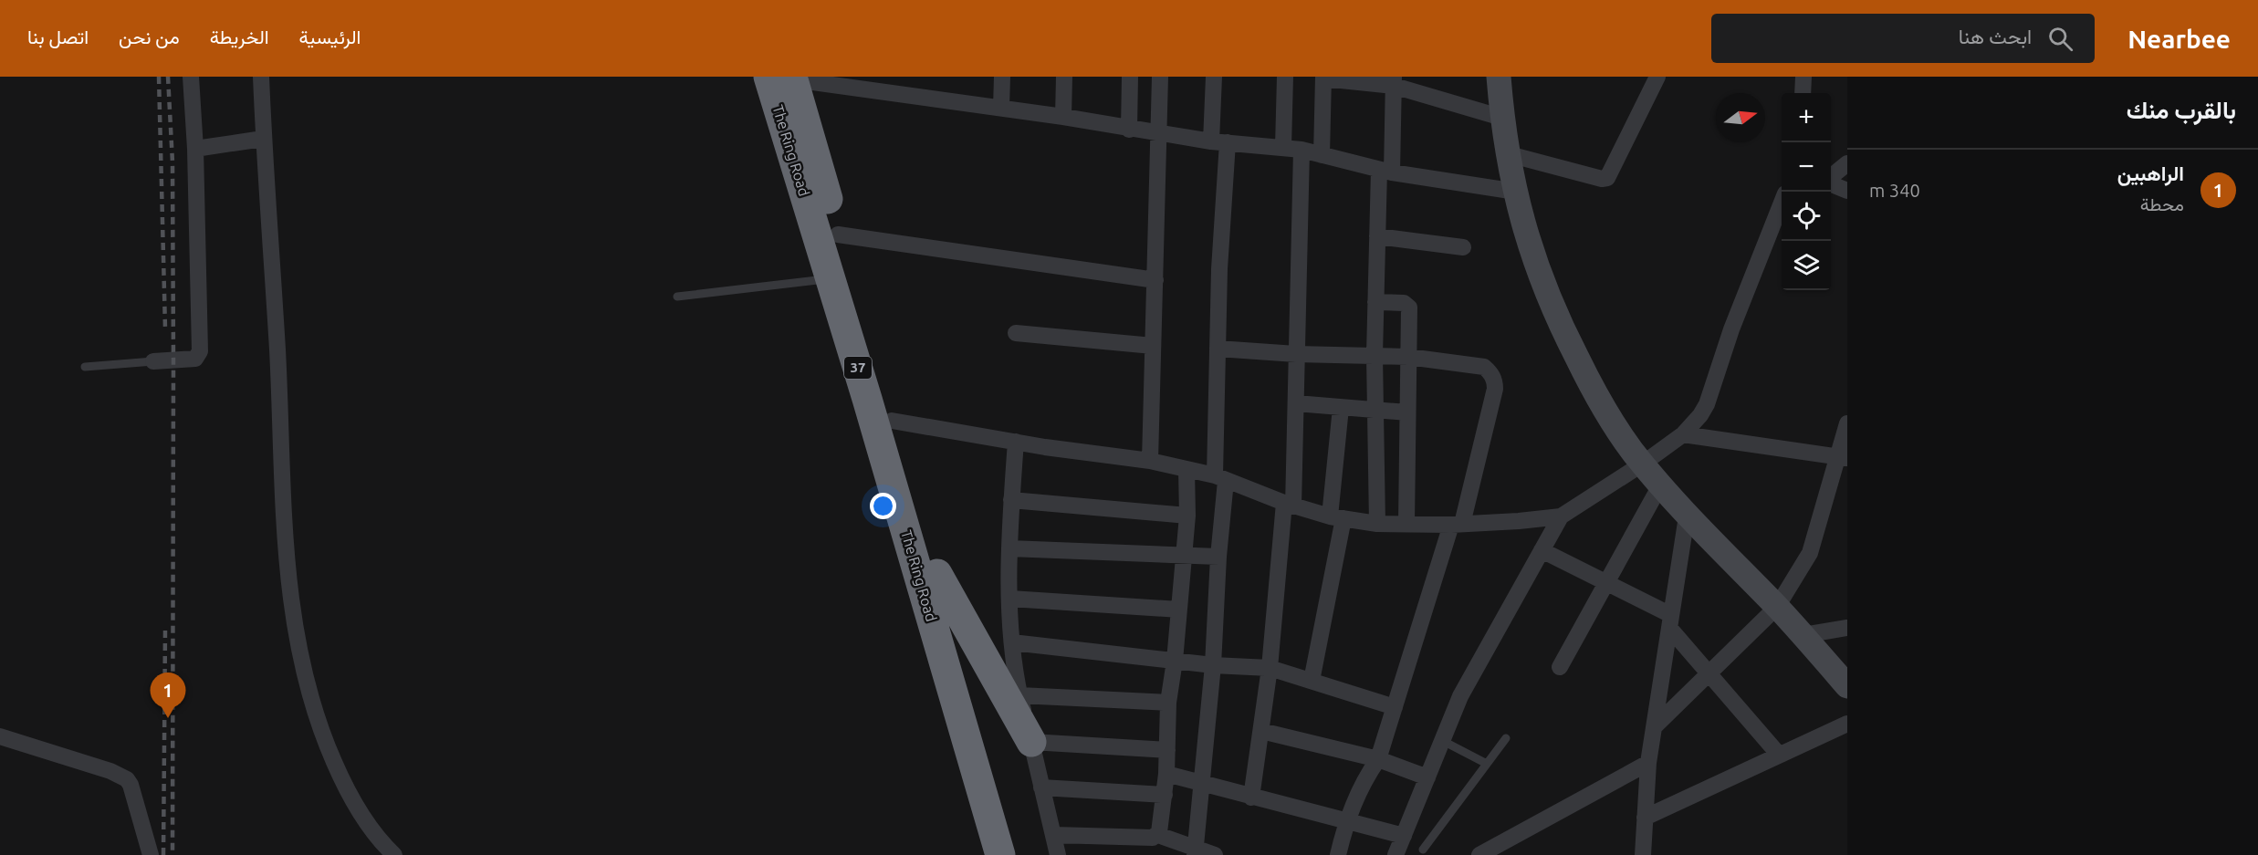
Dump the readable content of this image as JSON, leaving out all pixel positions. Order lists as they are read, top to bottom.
{
  "streets": {
    "highway": ["The Ring Road", "37"]
  },
  "north": "right",
  "page": {
    "header": "Nearbee",
    "search": "ابحث هنا",
    "nav": [
      "الرئيسية",
      "الخريطة",
      "من نحن",
      "اتصل بنا"
    ],
    "heading": "بالقرب منك",
    "map_buttons": ["+", "−"],
    "list": [
      {
        "mark": "1",
        "name": "الراهبين",
        "note": "محطة",
        "value": "340 m"
      }
    ],
    "pins": "1"
  }
}
